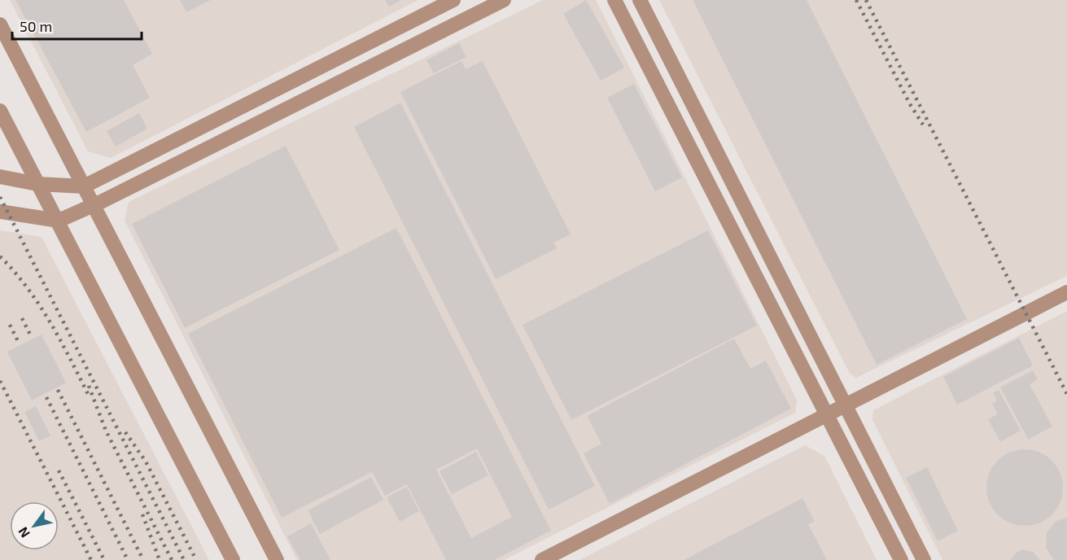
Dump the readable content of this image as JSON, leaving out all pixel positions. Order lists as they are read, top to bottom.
{
  "scale_bar": "50 m",
  "north": "bottom left"
}
